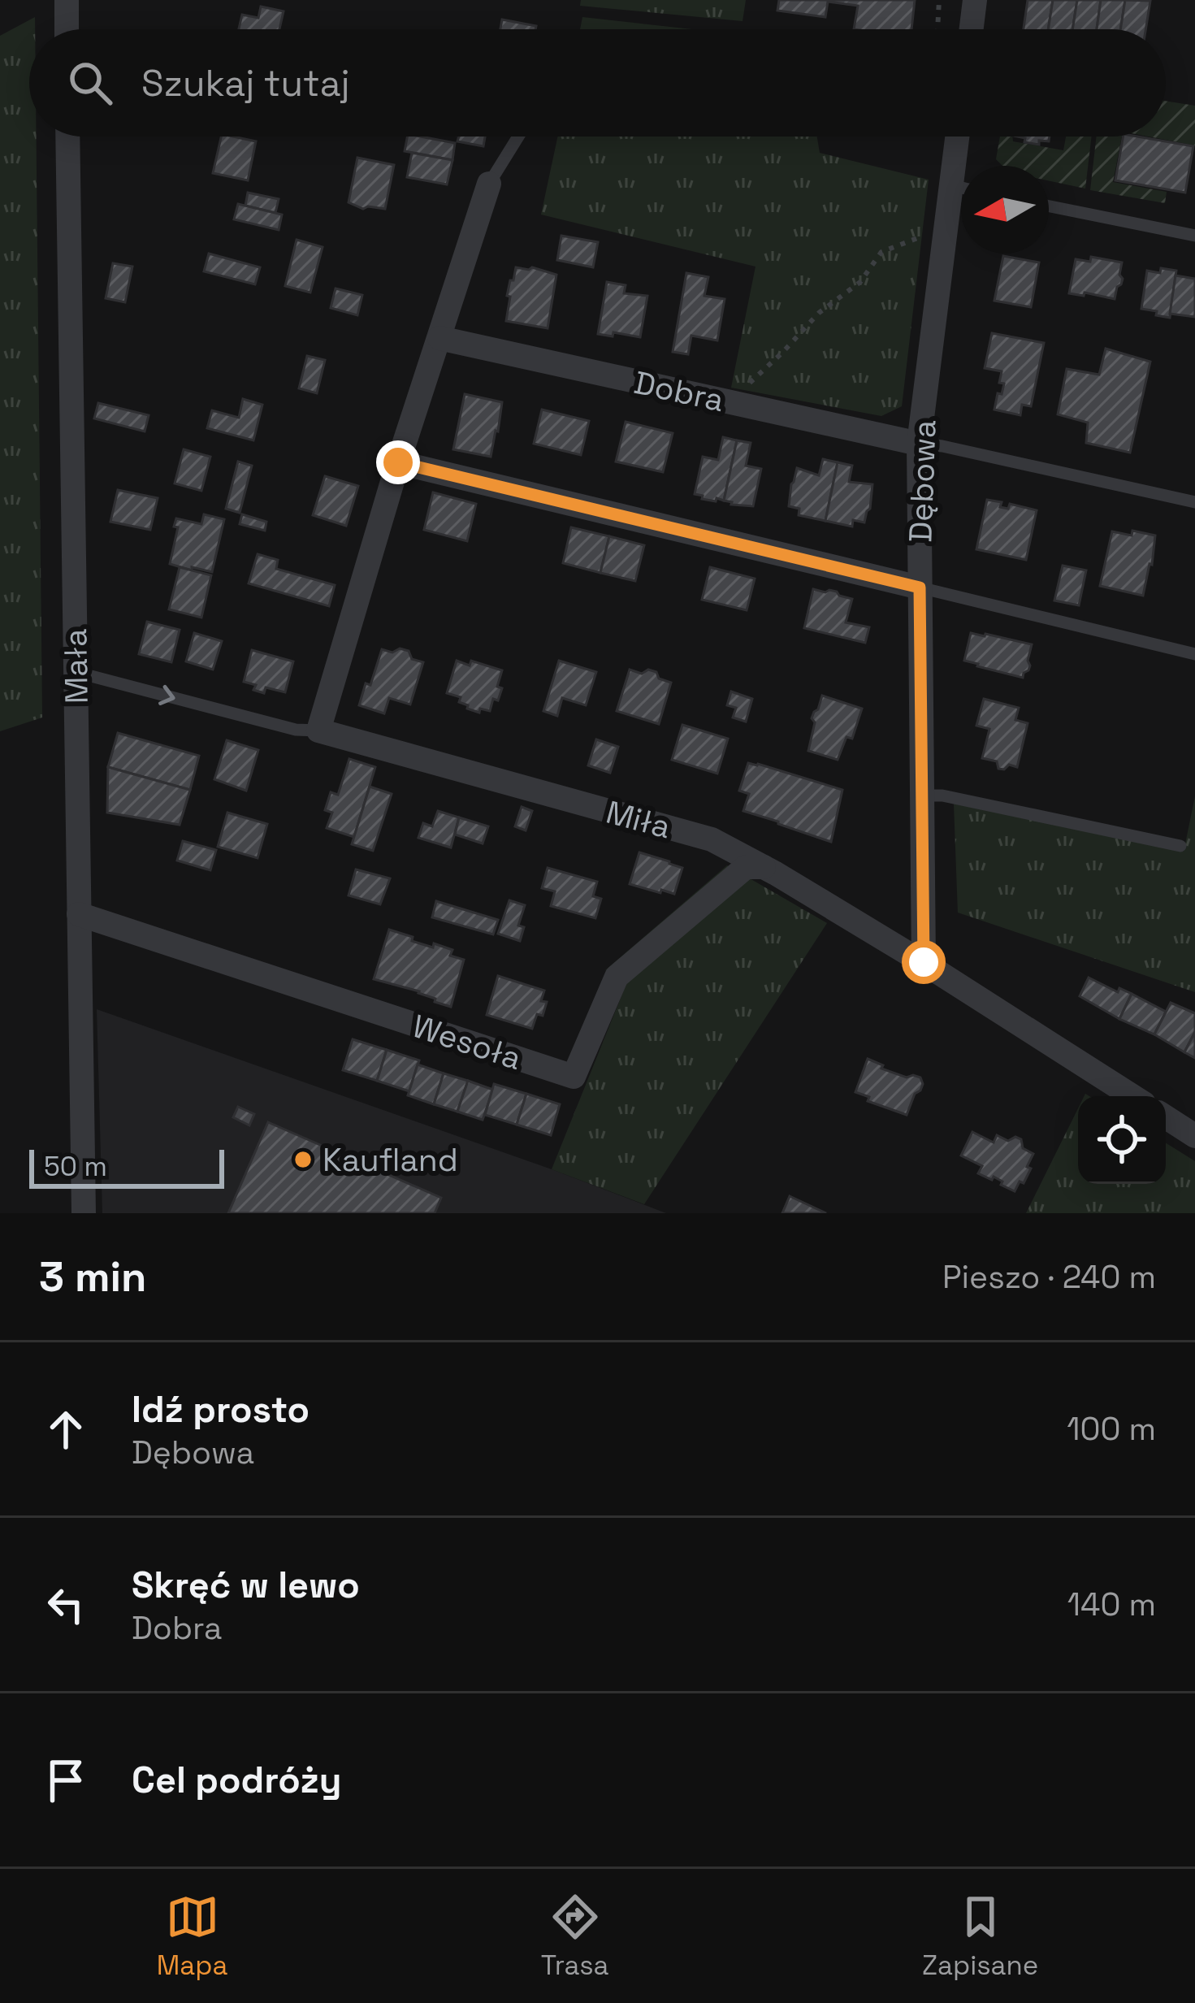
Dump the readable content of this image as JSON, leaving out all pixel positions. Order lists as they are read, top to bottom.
{
  "streets": {
    "street": [
      "Dobra",
      "Dębowa",
      "Mała",
      "Miła",
      "Wesoła"
    ]
  },
  "crossings": [
    ["Dobra", "Dębowa"],
    ["Dębowa", "Miła"],
    ["Mała", "Miła"],
    ["Mała", "Wesoła"],
    ["Miła", "Wesoła"]
  ],
  "places": ["Kaufland"],
  "scale_bar": "50 m",
  "north": "left",
  "page": {
    "search": "Szukaj tutaj",
    "scale": "50 m",
    "heading": ["3 min", "Pieszo · 240 m"],
    "list": [
      ["Idź prosto", "Dębowa", "100 m"],
      ["Skręć w lewo", "Dobra", "140 m"],
      "Cel podróży"
    ],
    "nav": ["Mapa", "Trasa", "Zapisane"]
  }
}
